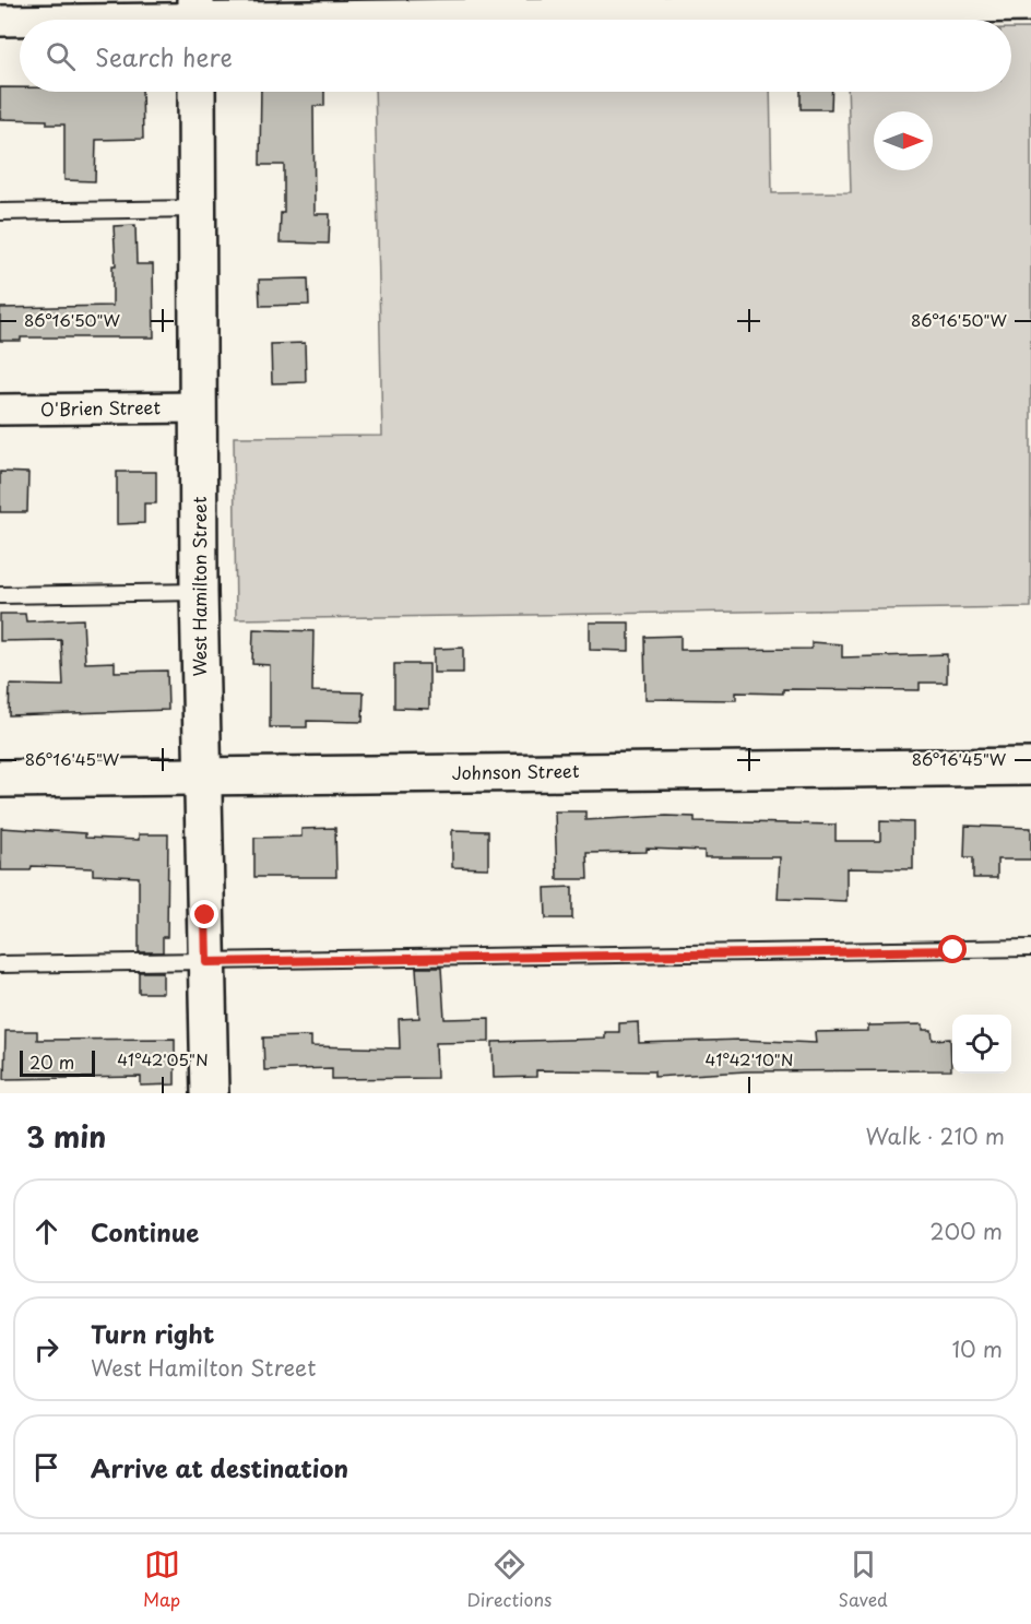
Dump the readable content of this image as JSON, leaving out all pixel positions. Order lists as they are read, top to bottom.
{
  "streets": {
    "street": ["O'Brien Street", "West Hamilton Street", "Johnson Street"]
  },
  "crossings": [
    ["O'Brien Street", "West Hamilton Street"],
    ["West Hamilton Street", "Johnson Street"]
  ],
  "scale_bar": "20 m",
  "north": "right",
  "page": {
    "search": "Search here",
    "scale": "20 m",
    "heading": ["3 min", "Walk · 210 m"],
    "list": [
      ["Continue", "200 m"],
      ["Turn right", "West Hamilton Street", "10 m"],
      "Arrive at destination"
    ],
    "nav": ["Map", "Directions", "Saved"]
  },
  "coordinates": [
    "86°16'50\"W",
    "86°16'45\"W",
    "41°42'05\"N",
    "41°42'10\"N"
  ]
}
